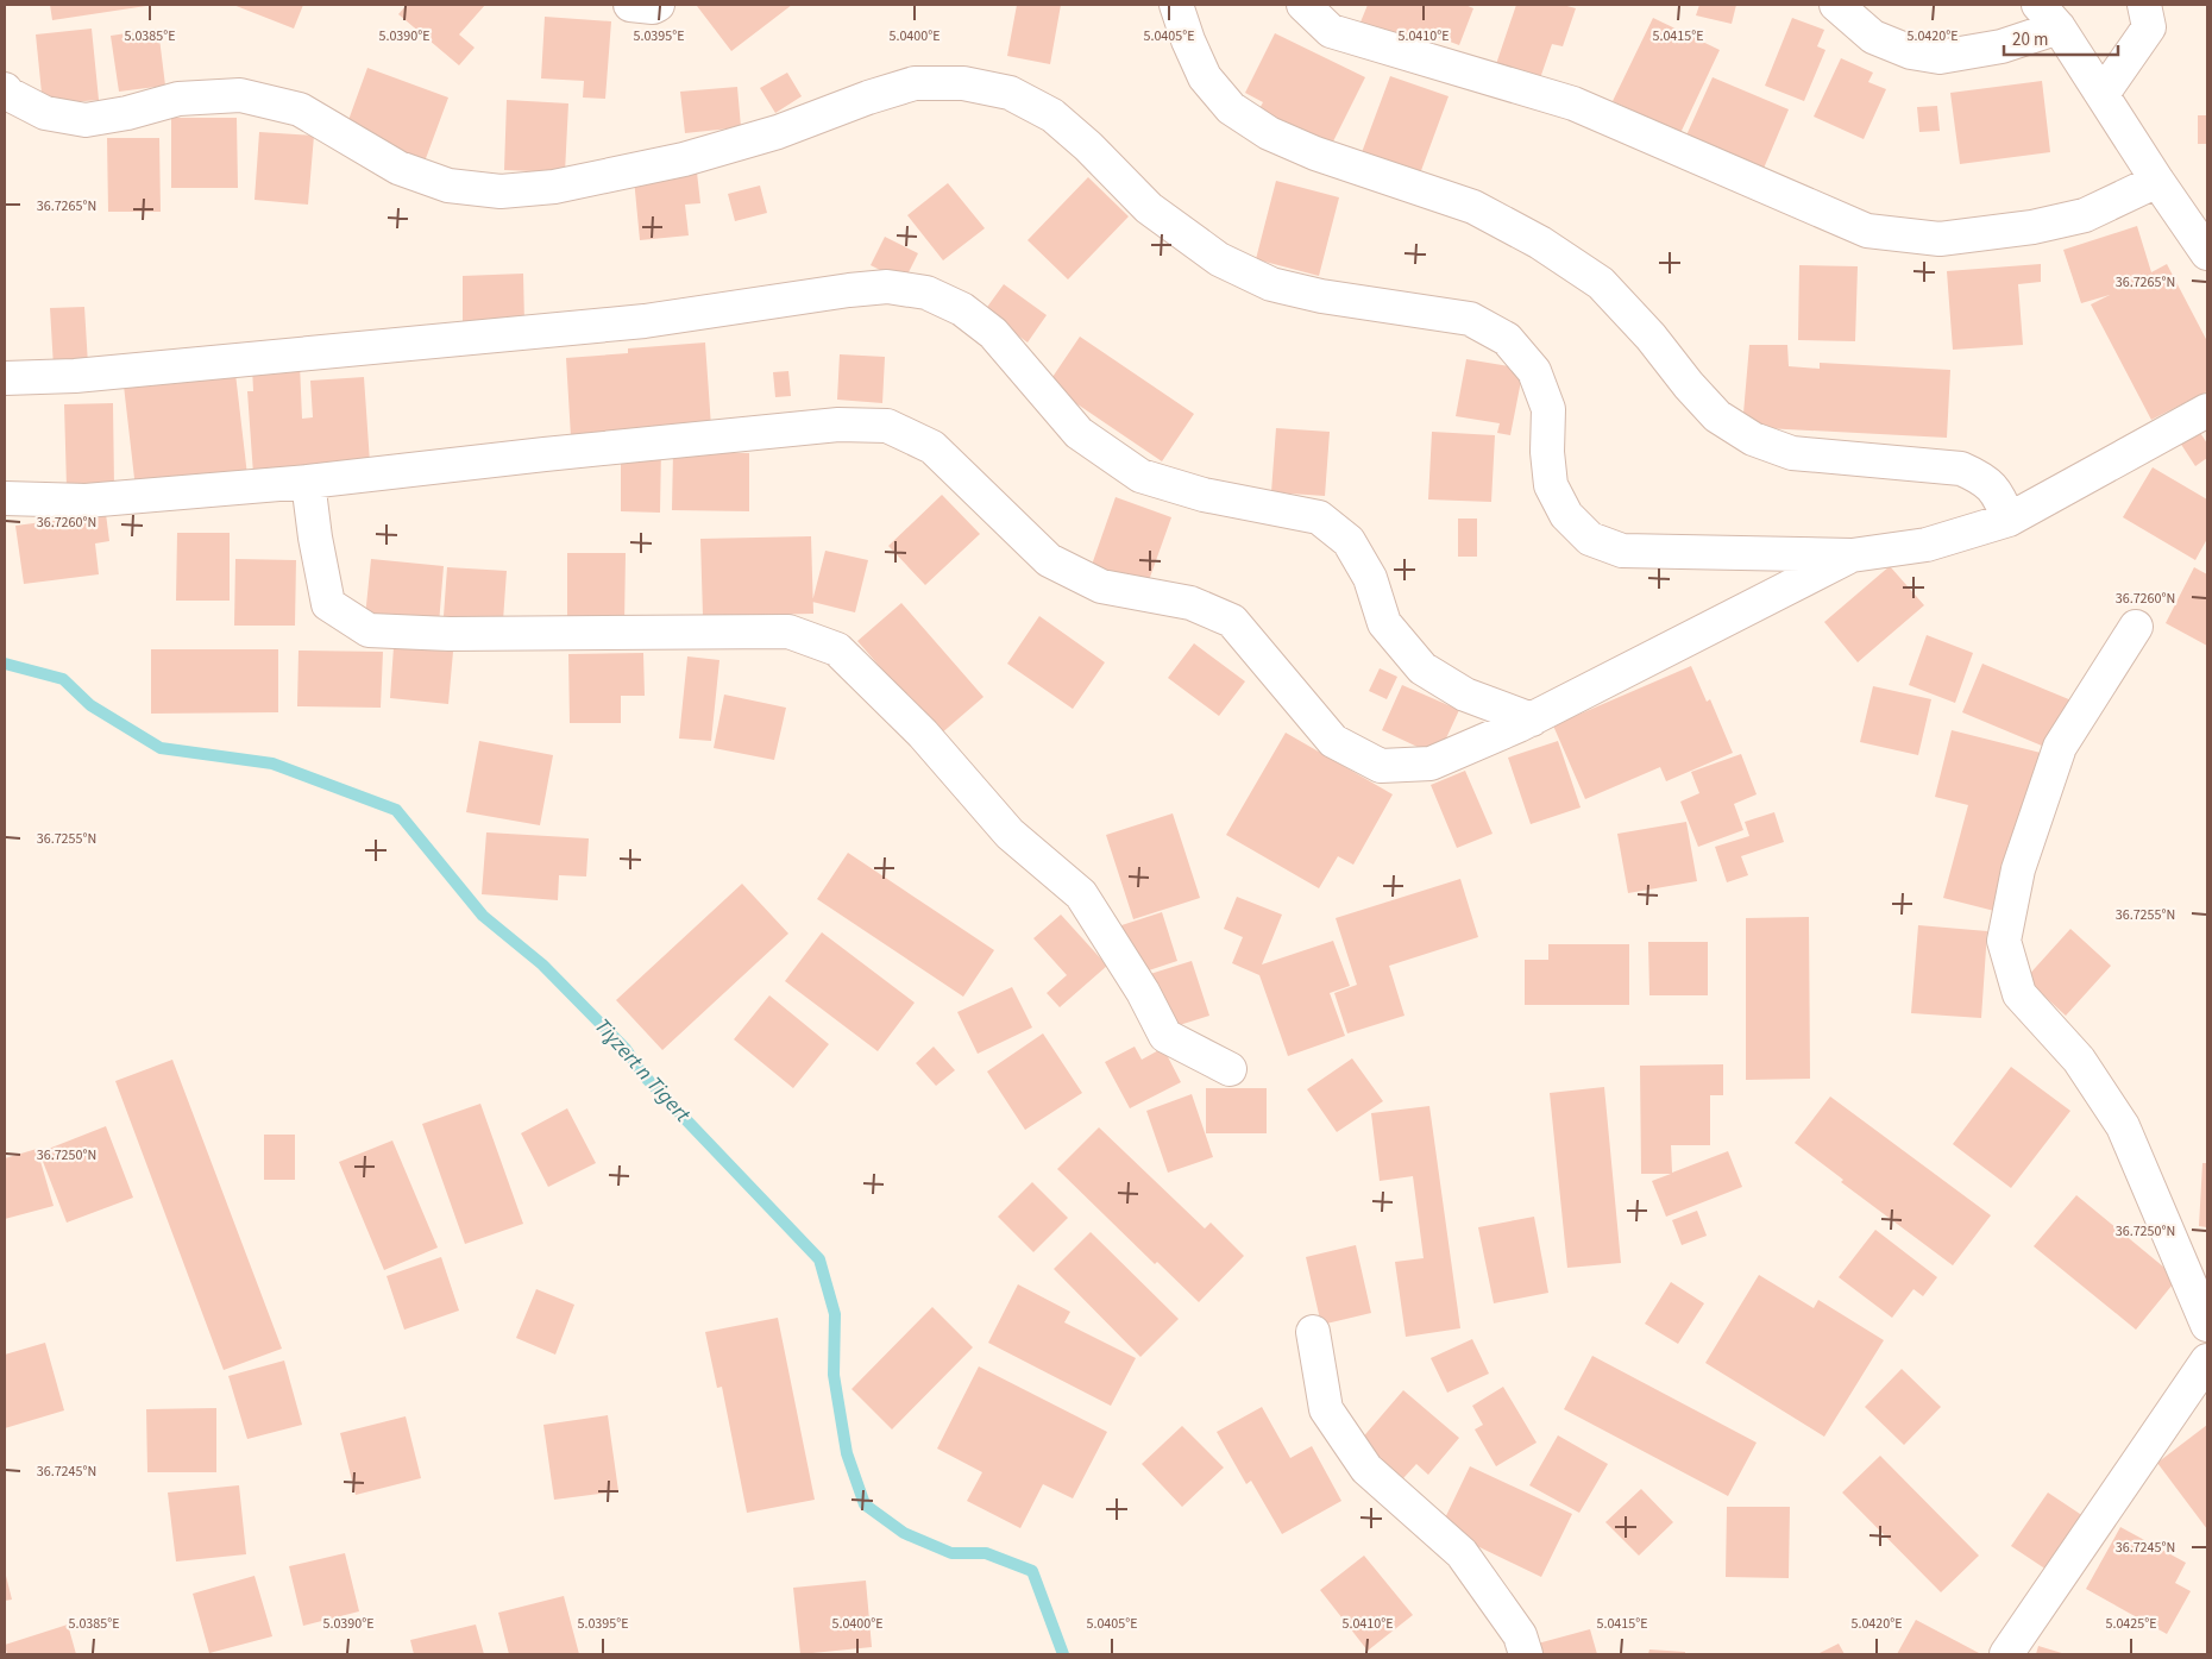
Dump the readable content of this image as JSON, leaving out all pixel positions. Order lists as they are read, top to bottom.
{
  "water": ["Tiɣzert n Tigert"],
  "scale_bar": "20 m",
  "coordinates": [
    "5.0385°E",
    "5.0390°E",
    "5.0395°E",
    "5.0400°E",
    "5.0405°E",
    "5.0410°E",
    "5.0415°E",
    "5.0420°E",
    "36.7265°N",
    "36.7260°N",
    "36.7255°N",
    "36.7250°N",
    "36.7245°N",
    "5.0425°E"
  ]
}
